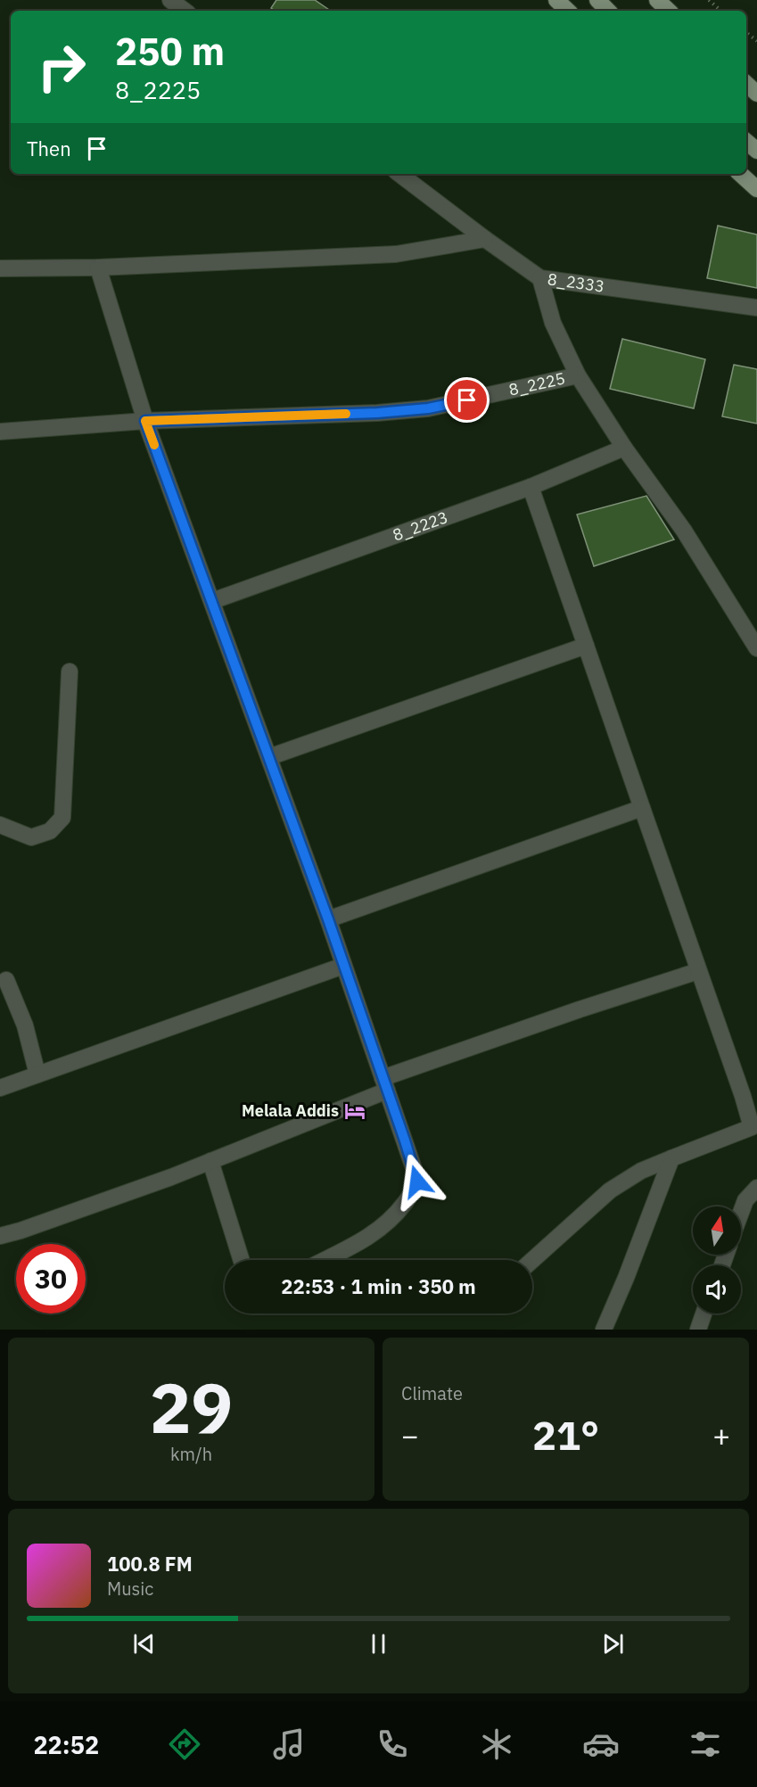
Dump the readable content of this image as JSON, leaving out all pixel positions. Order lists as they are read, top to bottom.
{
  "streets": {
    "street": ["8_2333", "8_2225", "8_2223"]
  },
  "places": {
    "hotel": ["Melala Addis"]
  },
  "north": "top",
  "page": {
    "turn": ["250 m", "8_2225"],
    "then": "Then",
    "limit": "30",
    "trip": "22:53 · 1 min · 350 m",
    "tile": [
      ["29", "km/h"],
      "Climate"
    ],
    "heat": ["−", "21°", "+"],
    "song": ["100.8 FM", "Music"],
    "tabs": "22:52"
  }
}
